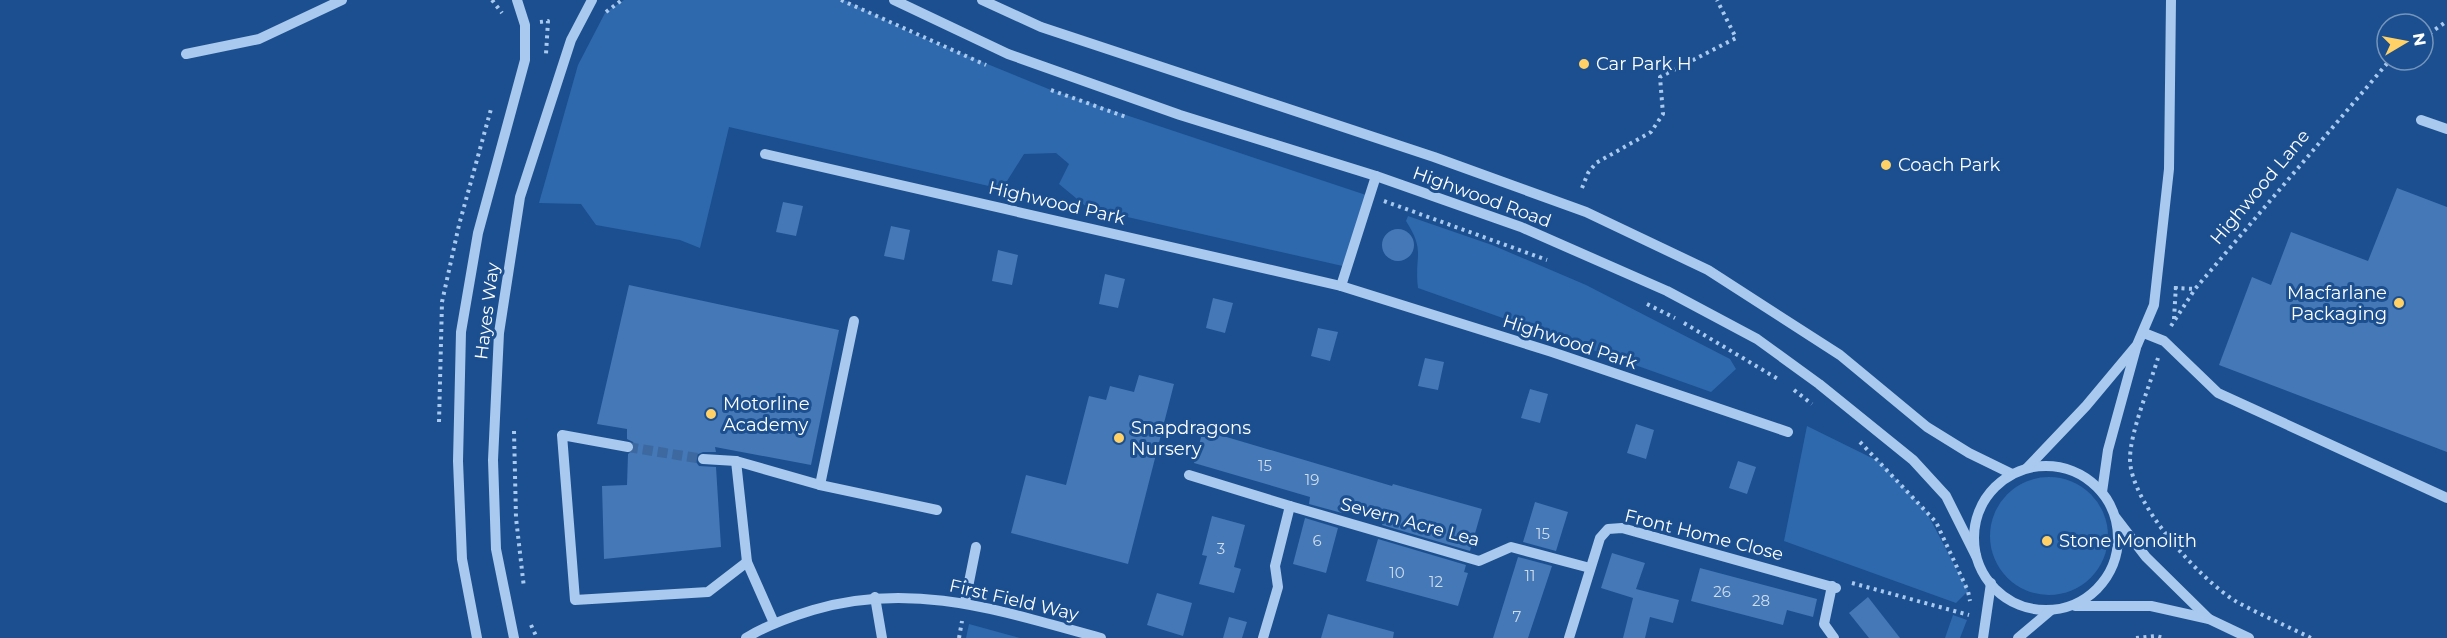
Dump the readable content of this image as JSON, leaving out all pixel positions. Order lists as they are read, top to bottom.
{
  "streets": {
    "street": [
      "Highwood Road",
      "Highwood Park",
      "Hayes Way",
      "Severn Acre Lea",
      "Front Home Close",
      "First Field Way"
    ],
    "path": ["Highwood Lane"]
  },
  "crossings": [
    ["Severn Acre Lea", "Front Home Close"]
  ],
  "places": [
    "Car Park H",
    "Coach Park",
    "Macfarlane Packaging",
    "Motorline Academy",
    "Snapdragons Nursery",
    "Stone Monolith"
  ],
  "house_numbers": [
    "15",
    "19",
    "15",
    "6",
    "3",
    "10",
    "11",
    "12",
    "26",
    "28",
    "7"
  ],
  "north": "right"
}
